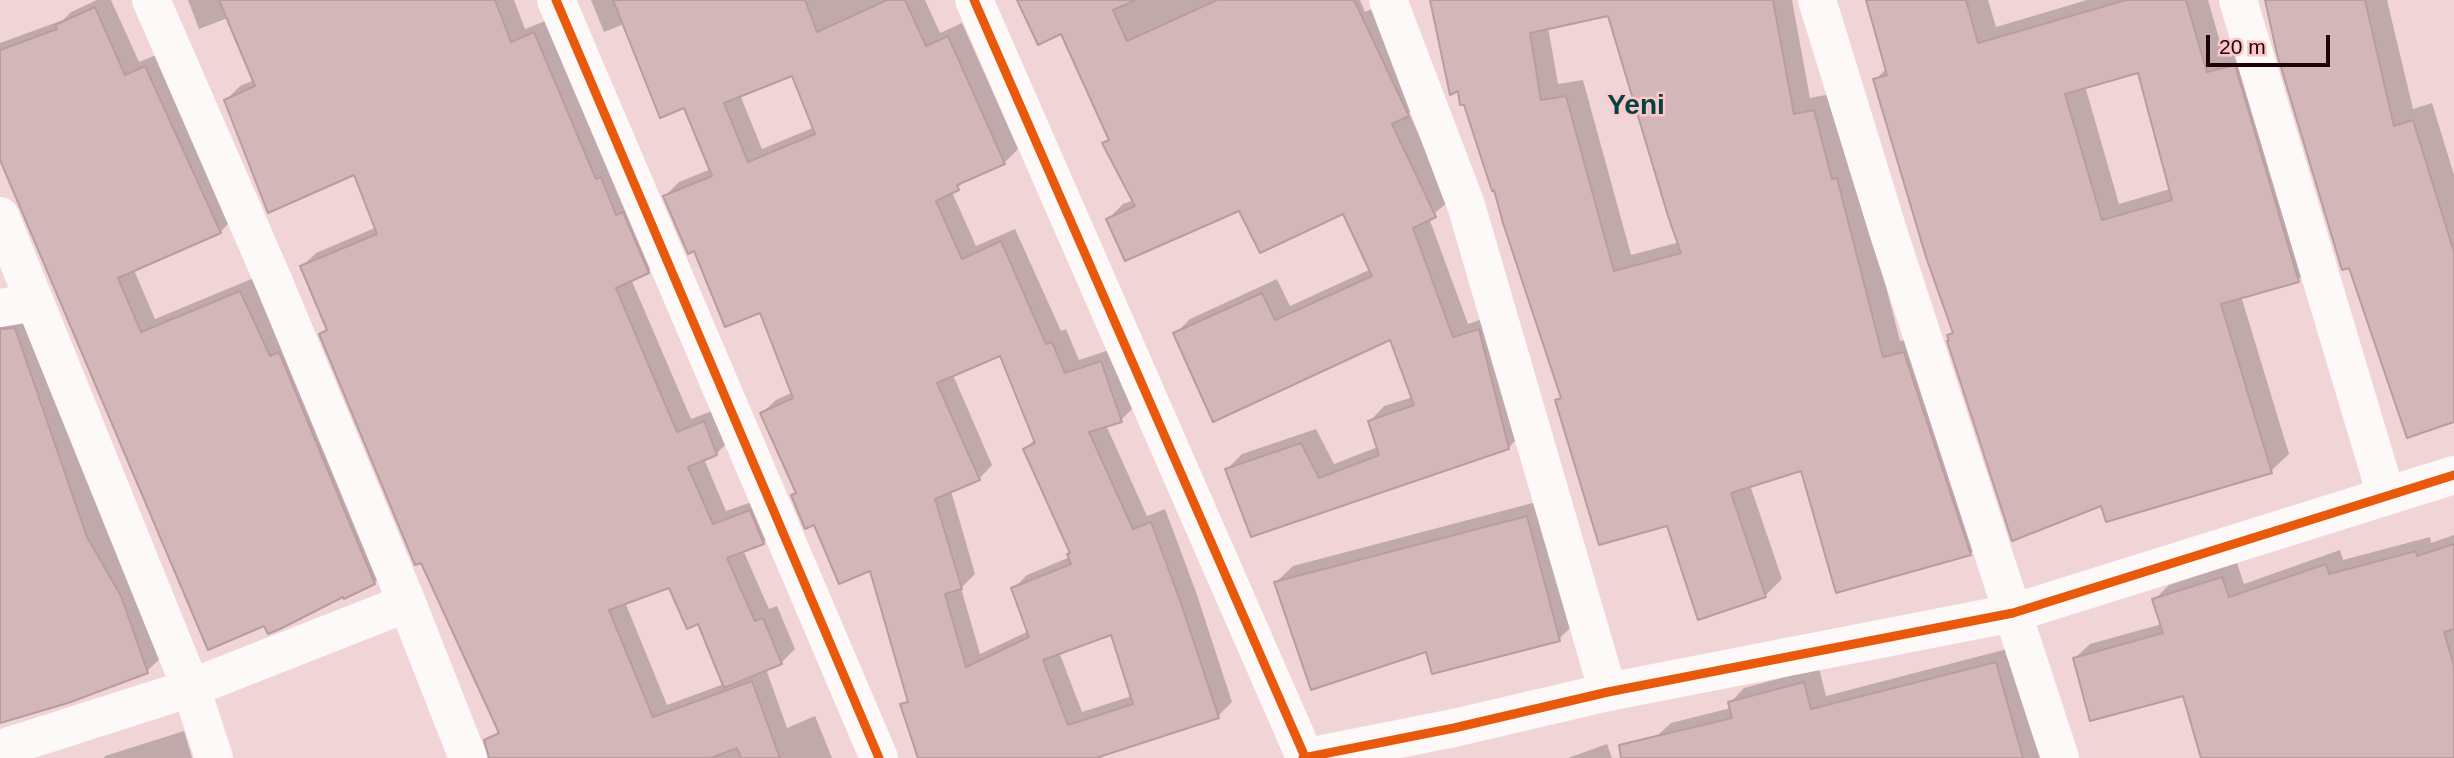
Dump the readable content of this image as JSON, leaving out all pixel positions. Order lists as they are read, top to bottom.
{
  "districts": ["Yeni"],
  "scale_bar": "20 m"
}
